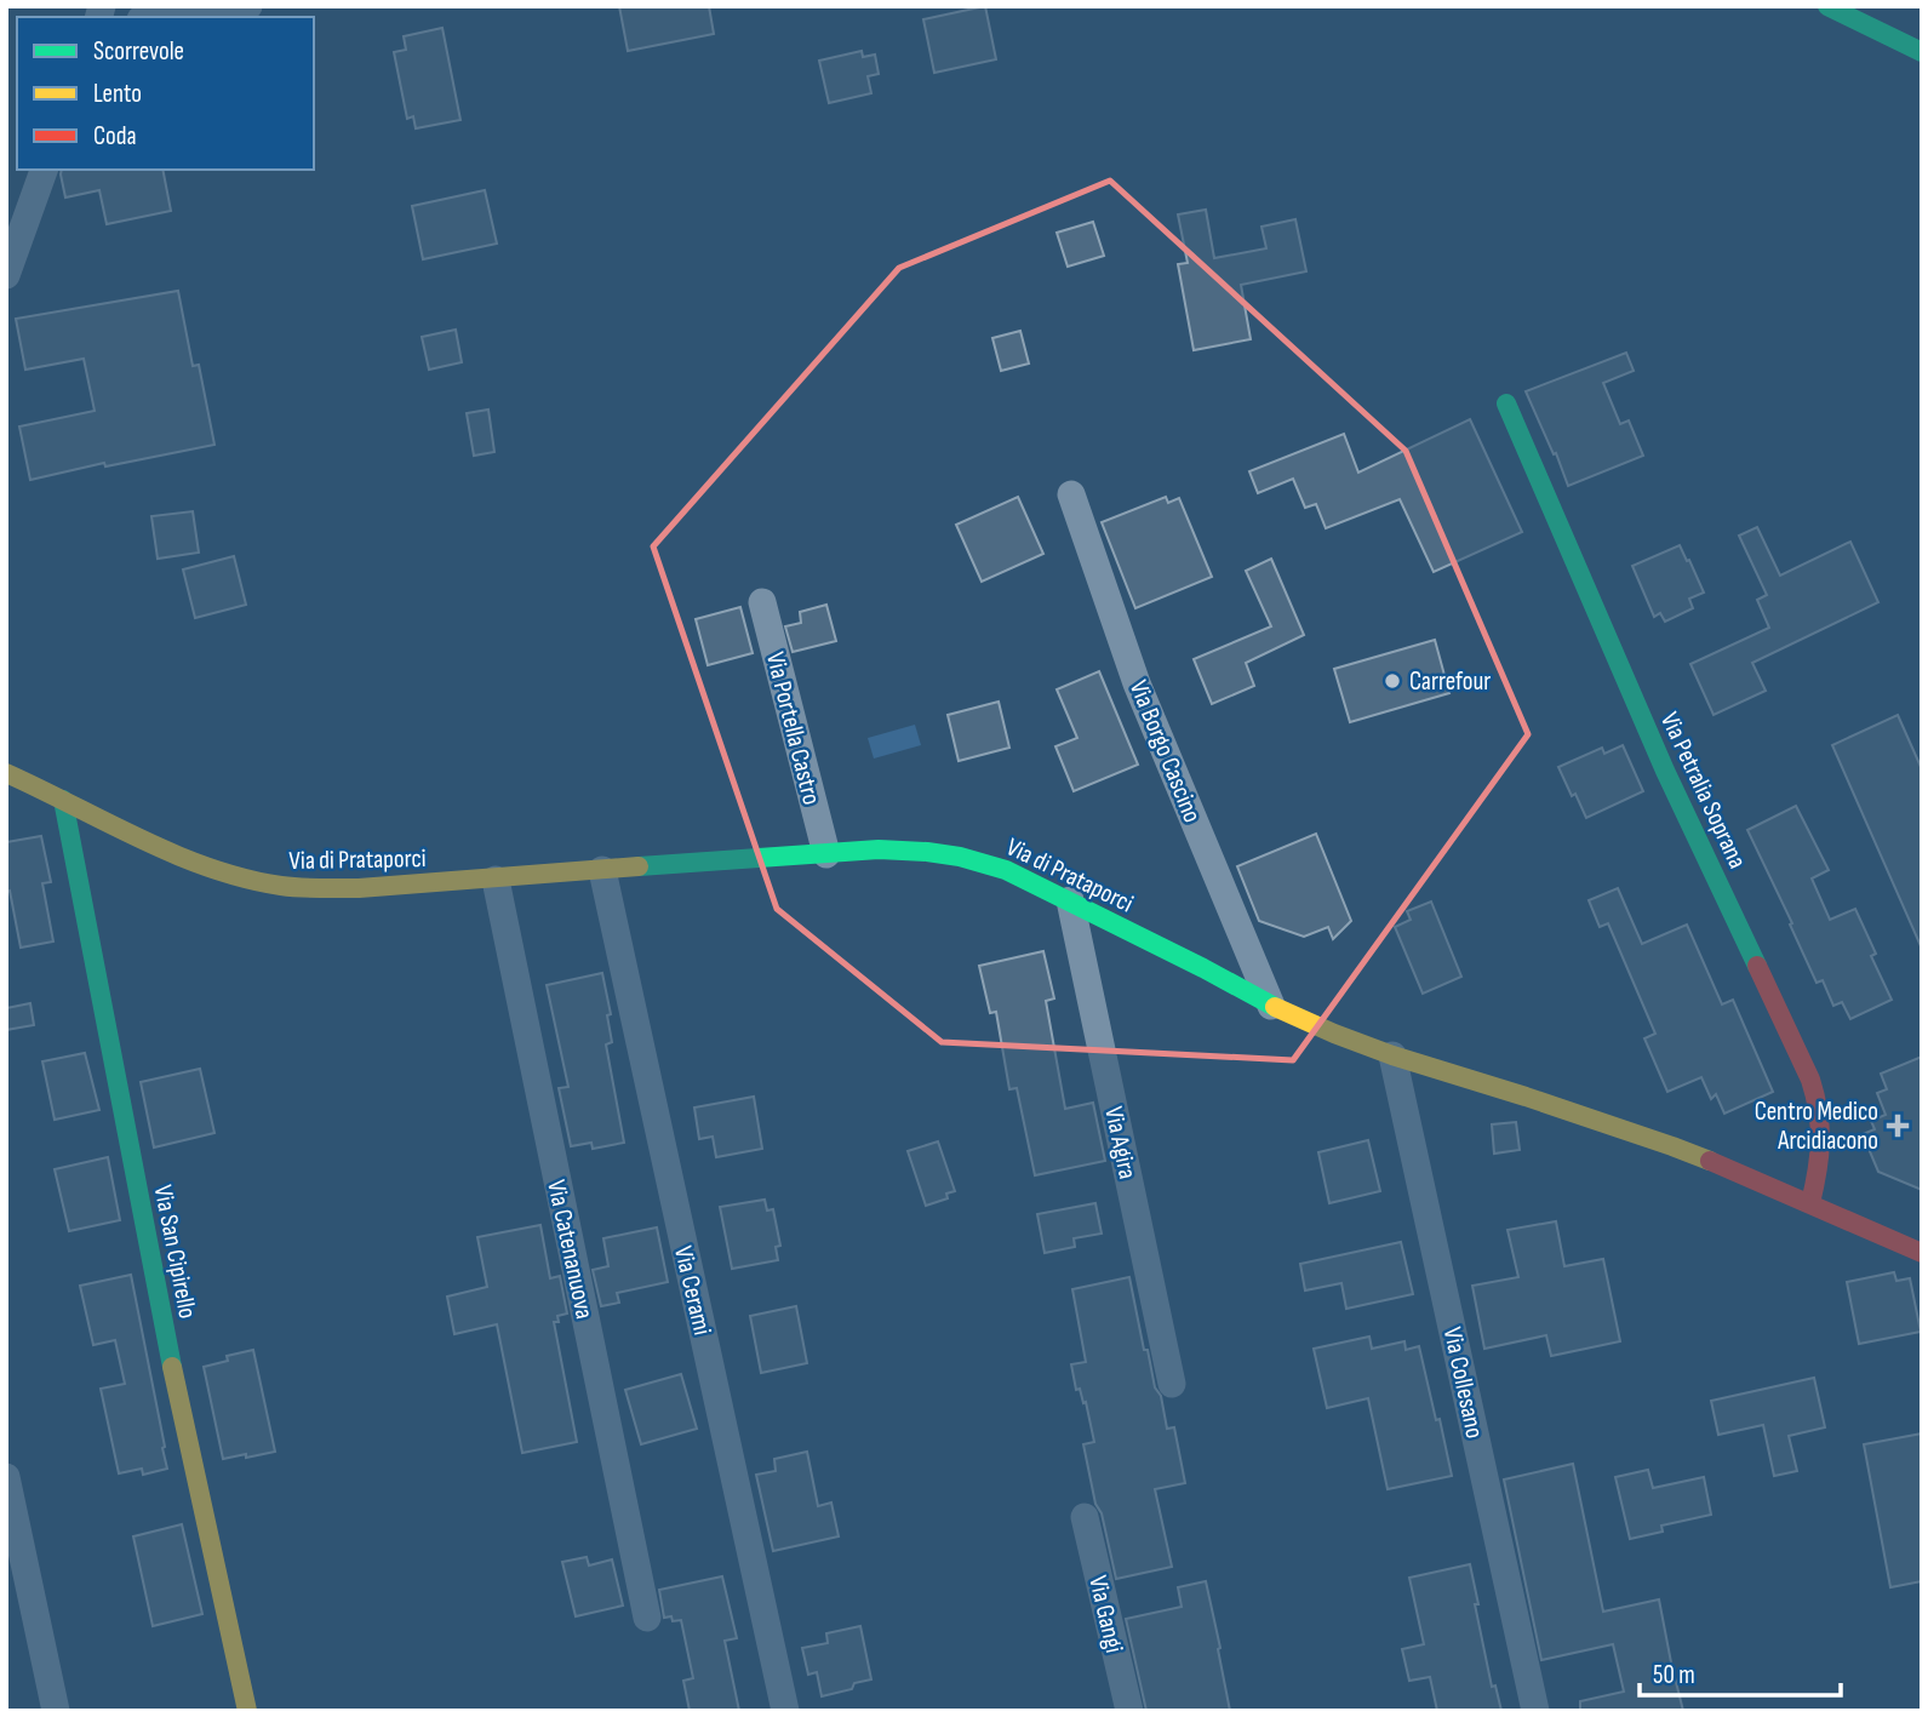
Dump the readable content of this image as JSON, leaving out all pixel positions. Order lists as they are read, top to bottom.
{
  "streets": {
    "street": [
      "Via Portella Castro",
      "Via Borgo Cascino",
      "Via Petralia Soprana",
      "Via di Prataporci",
      "Via Agira",
      "Via Catenanuova",
      "Via San Cipirello",
      "Via Cerami",
      "Via Collesano",
      "Via Gangi"
    ]
  },
  "crossings": [
    ["Via Portella Castro", "Via di Prataporci"],
    ["Via Borgo Cascino", "Via di Prataporci"],
    ["Via Petralia Soprana", "Via di Prataporci"],
    ["Via di Prataporci", "Via Agira"],
    ["Via di Prataporci", "Via Catenanuova"],
    ["Via di Prataporci", "Via San Cipirello"],
    ["Via di Prataporci", "Via Cerami"],
    ["Via di Prataporci", "Via Collesano"]
  ],
  "places": {
    "other": ["Carrefour"],
    "health": ["Centro Medico Arcidiacono"]
  },
  "legend": ["Scorrevole", "Lento", "Coda"],
  "scale_bar": "50 m"
}
